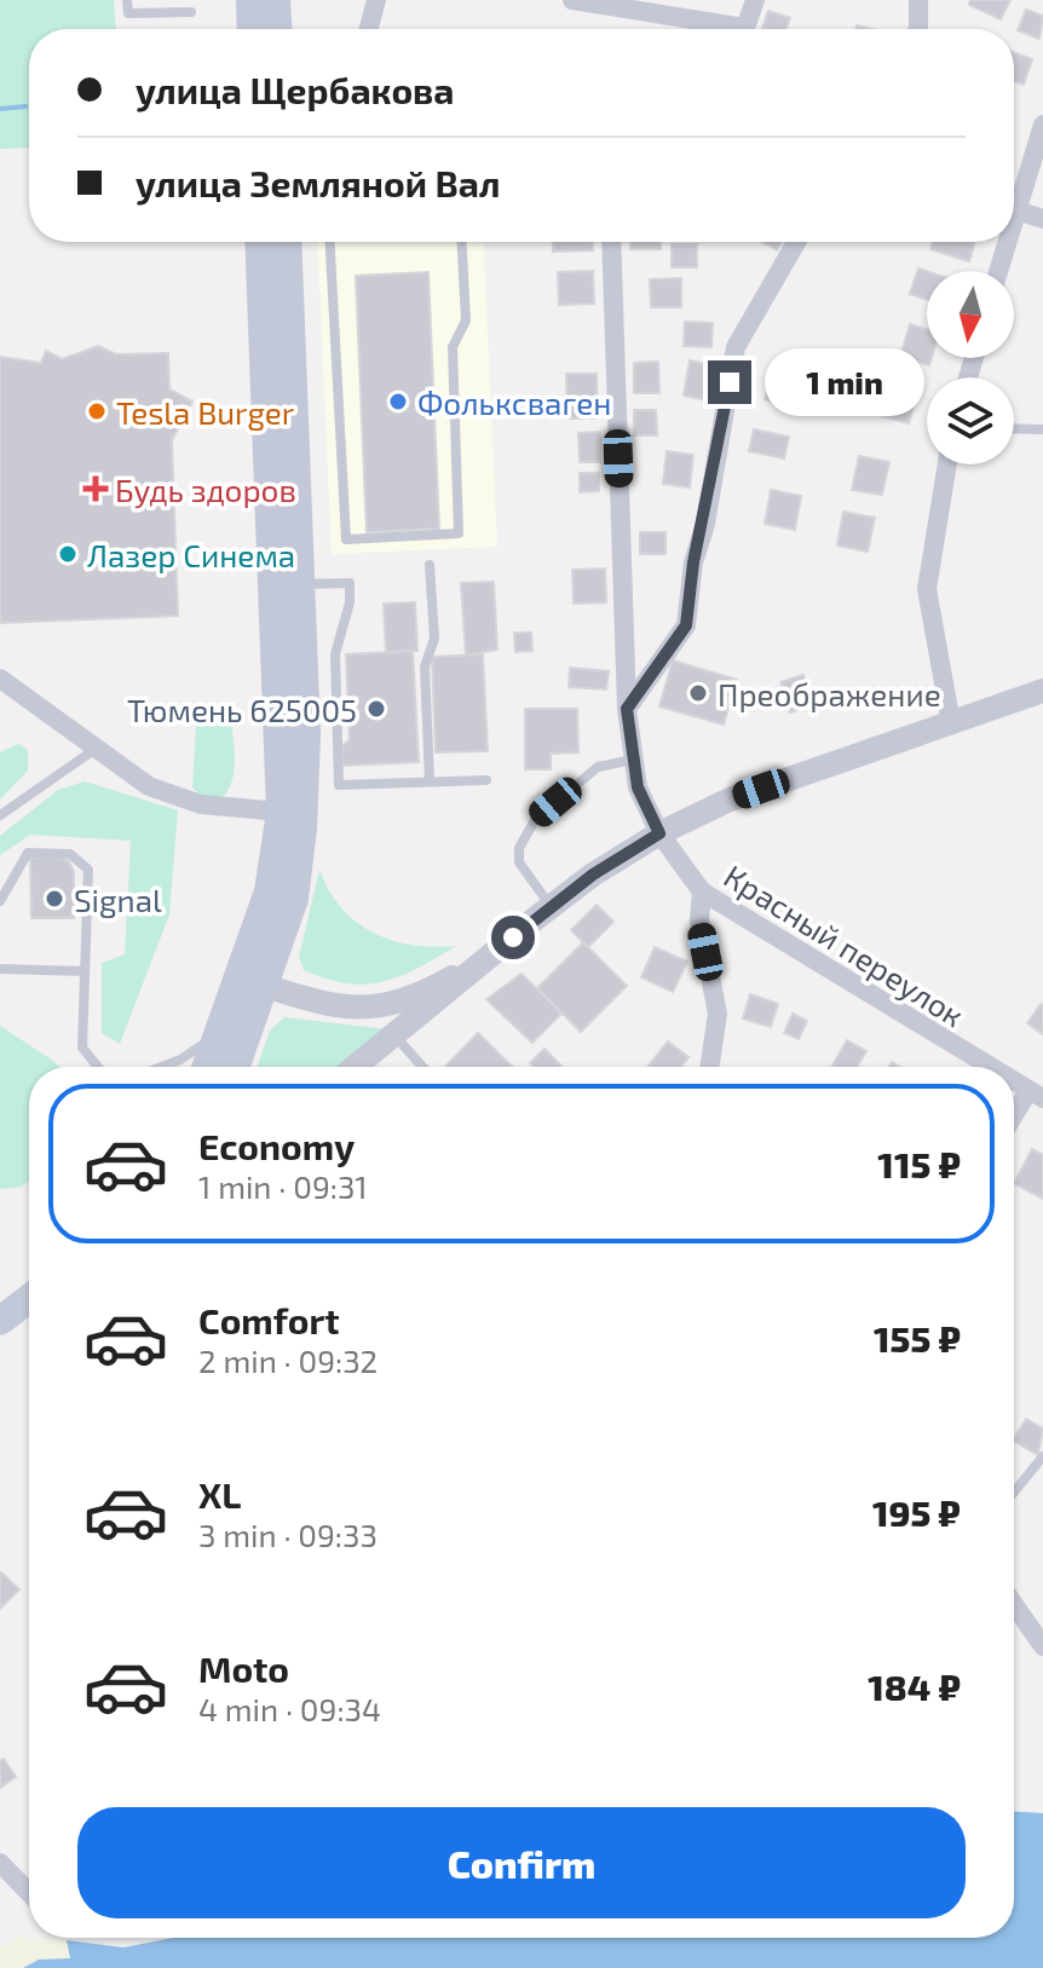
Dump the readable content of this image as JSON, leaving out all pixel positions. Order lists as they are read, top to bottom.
{
  "streets": {
    "street": ["Красный переулок"]
  },
  "places": {
    "other": [
      "Фольксваген",
      "Tesla Burger",
      "Лазер Синема",
      "Преображение",
      "Тюмень 625005",
      "Signal"
    ],
    "health": ["Будь здоров"]
  },
  "north": "bottom",
  "page": {
    "banner": ["улица Щербакова", "улица Земляной Вал"],
    "bubble": "1 min",
    "list": [
      {
        "name": "Economy",
        "note": "1 min · 09:31",
        "value": "115 ₽"
      },
      {
        "name": "Comfort",
        "note": "2 min · 09:32",
        "value": "155 ₽"
      },
      {
        "name": "XL",
        "note": "3 min · 09:33",
        "value": "195 ₽"
      },
      {
        "name": "Moto",
        "note": "4 min · 09:34",
        "value": "184 ₽"
      }
    ],
    "buttons": "Confirm"
  }
}
